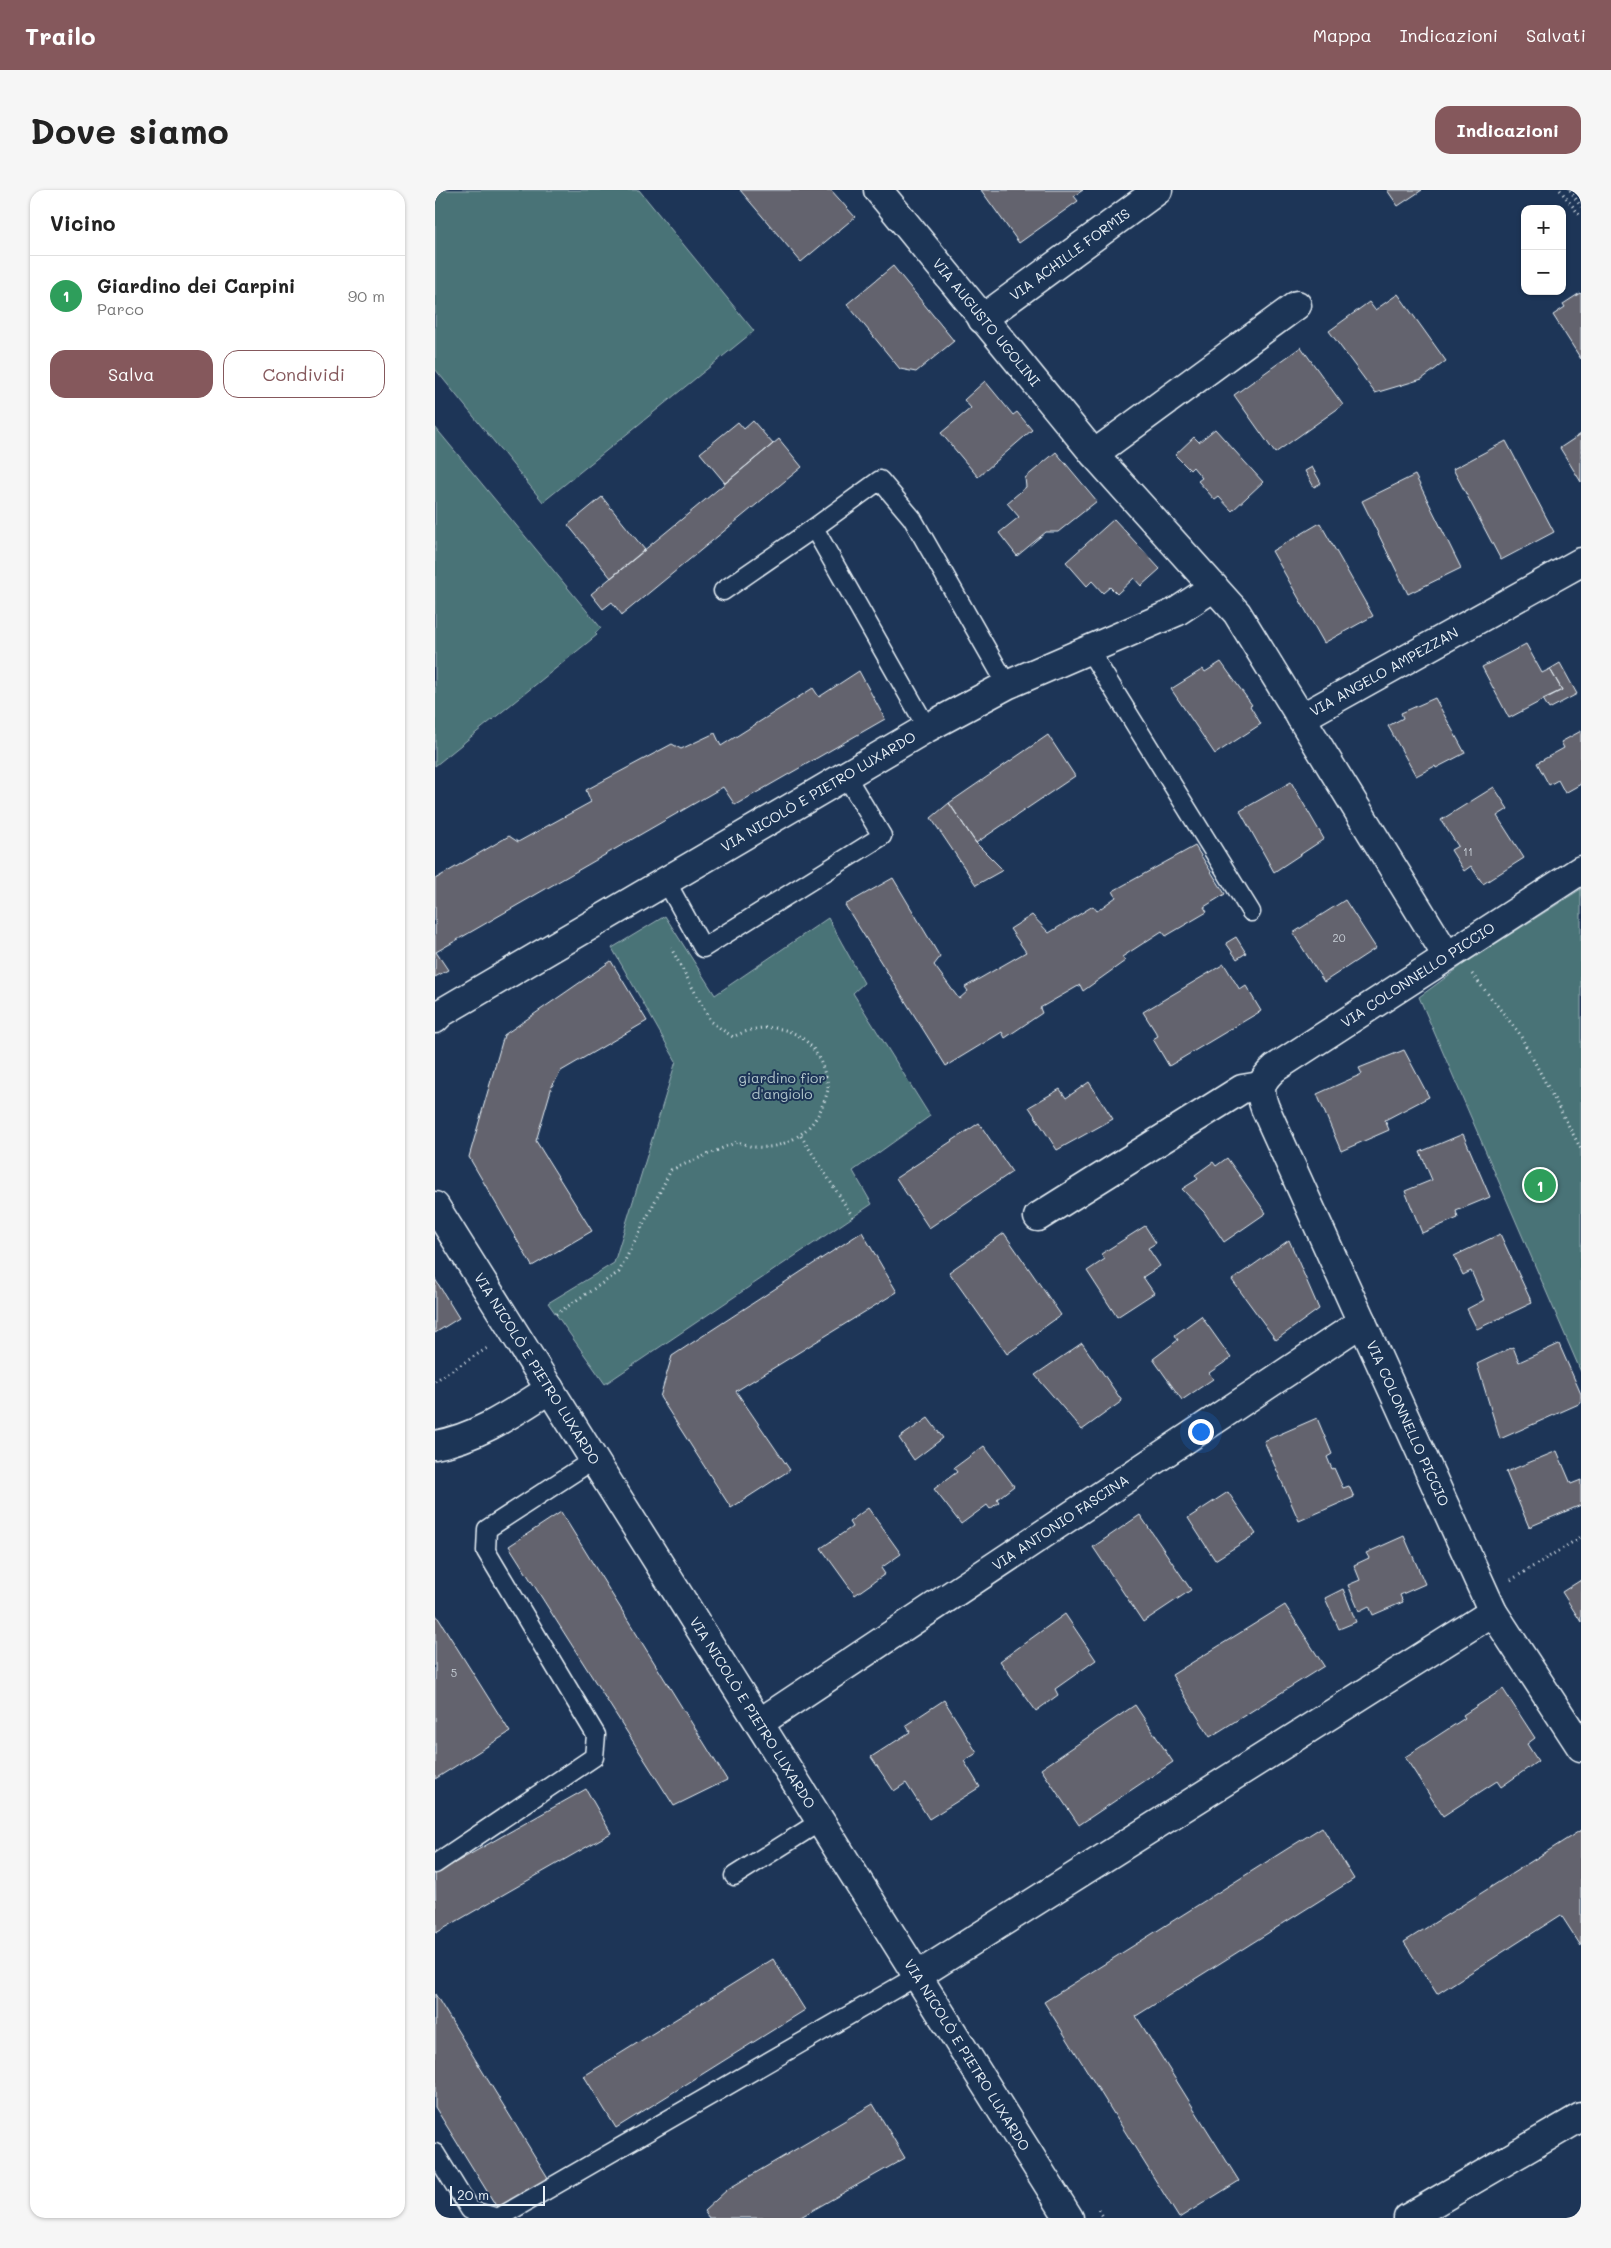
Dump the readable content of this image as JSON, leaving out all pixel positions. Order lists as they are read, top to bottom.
{
  "streets": {
    "street": [
      "VIA ACHILLE FORMIS",
      "VIA AUGUSTO UGOLINI",
      "VIA ANGELO AMPEZZAN",
      "VIA NICOLÒ E PIETRO LUXARDO",
      "VIA COLONNELLO PICCIO",
      "VIA ANTONIO FASCINA"
    ]
  },
  "crossings": [
    ["VIA ACHILLE FORMIS", "VIA AUGUSTO UGOLINI"],
    ["VIA AUGUSTO UGOLINI", "VIA ANGELO AMPEZZAN"],
    ["VIA AUGUSTO UGOLINI", "VIA NICOLÒ E PIETRO LUXARDO"],
    ["VIA ANGELO AMPEZZAN", "VIA COLONNELLO PICCIO"],
    ["VIA NICOLÒ E PIETRO LUXARDO", "VIA ANTONIO FASCINA"],
    ["VIA COLONNELLO PICCIO", "VIA ANTONIO FASCINA"]
  ],
  "parks": ["giardino fior d'angiolo"],
  "house_numbers": ["11", "20", "5"],
  "scale_bar": "20 m",
  "page": {
    "header": "Trailo",
    "nav": ["Mappa", "Indicazioni", "Salvati"],
    "buttons": [
      "Indicazioni",
      ["Salva", "Condividi"]
    ],
    "title": "Dove siamo",
    "heading": "Vicino",
    "map_buttons": ["+", "−"],
    "list": [
      {
        "mark": "1",
        "name": "Giardino dei Carpini",
        "note": "Parco",
        "value": "90 m"
      }
    ],
    "pins": "1",
    "scale": "20 m"
  }
}
